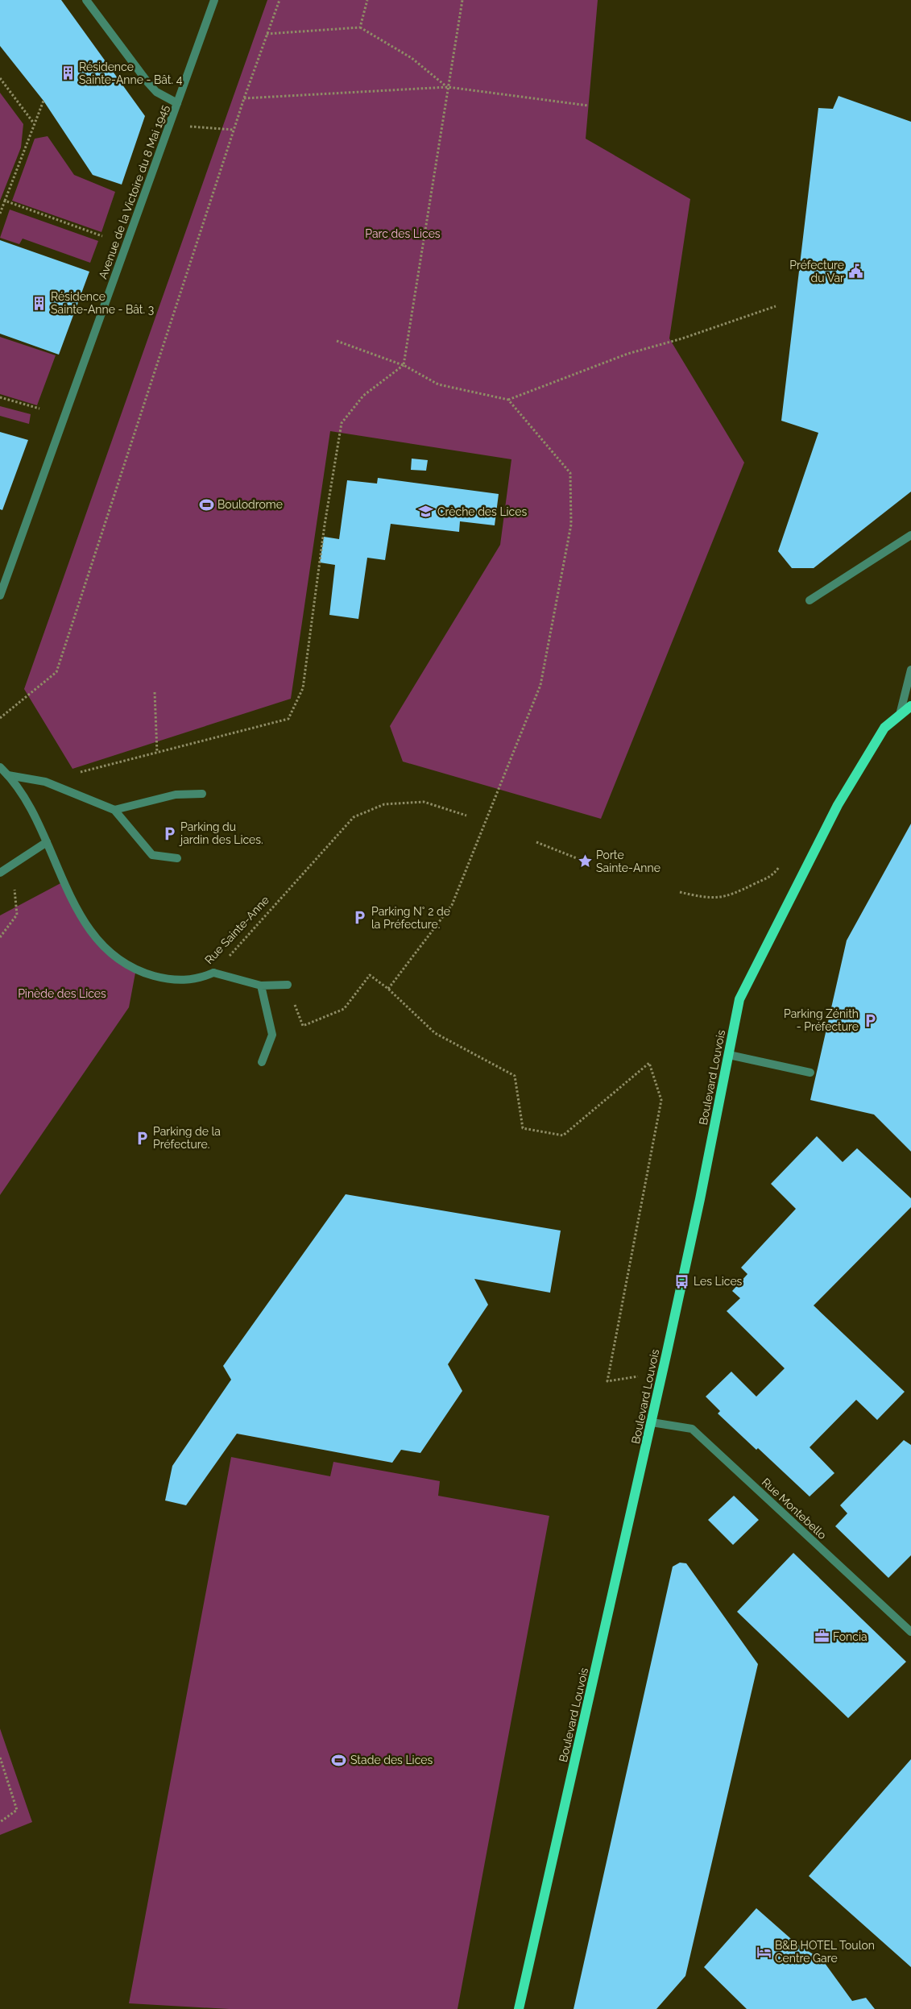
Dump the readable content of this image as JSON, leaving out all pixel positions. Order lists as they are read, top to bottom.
{
  "streets": {
    "main road": ["Boulevard Louvois"],
    "street": ["Avenue de la Victoire du 8 Mai 1945", "Rue Sainte-Anne", "Rue Montebello"]
  },
  "crossings": [
    ["Boulevard Louvois", "Rue Montebello"]
  ],
  "parks": ["Parc des Lices", "Pinède des Lices"],
  "places": {
    "building": ["Résidence Sainte-Anne - Bât. 4", "Résidence Sainte-Anne - Bât. 3"],
    "public building": ["Préfecture du Var"],
    "sports": ["Boulodrome", "Stade des Lices"],
    "school or university": ["Crèche des Lices"],
    "parking": [
      "Parking du jardin des Lices.",
      "Parking N° 2 de la Préfecture.",
      "Parking Zénith - Préfecture",
      "Parking de la Préfecture."
    ],
    "place": ["Porte Sainte-Anne"],
    "bus stop": ["Les Lices"],
    "office": ["Foncia"],
    "hotel": ["B&B HOTEL Toulon Centre Gare"]
  }
}
